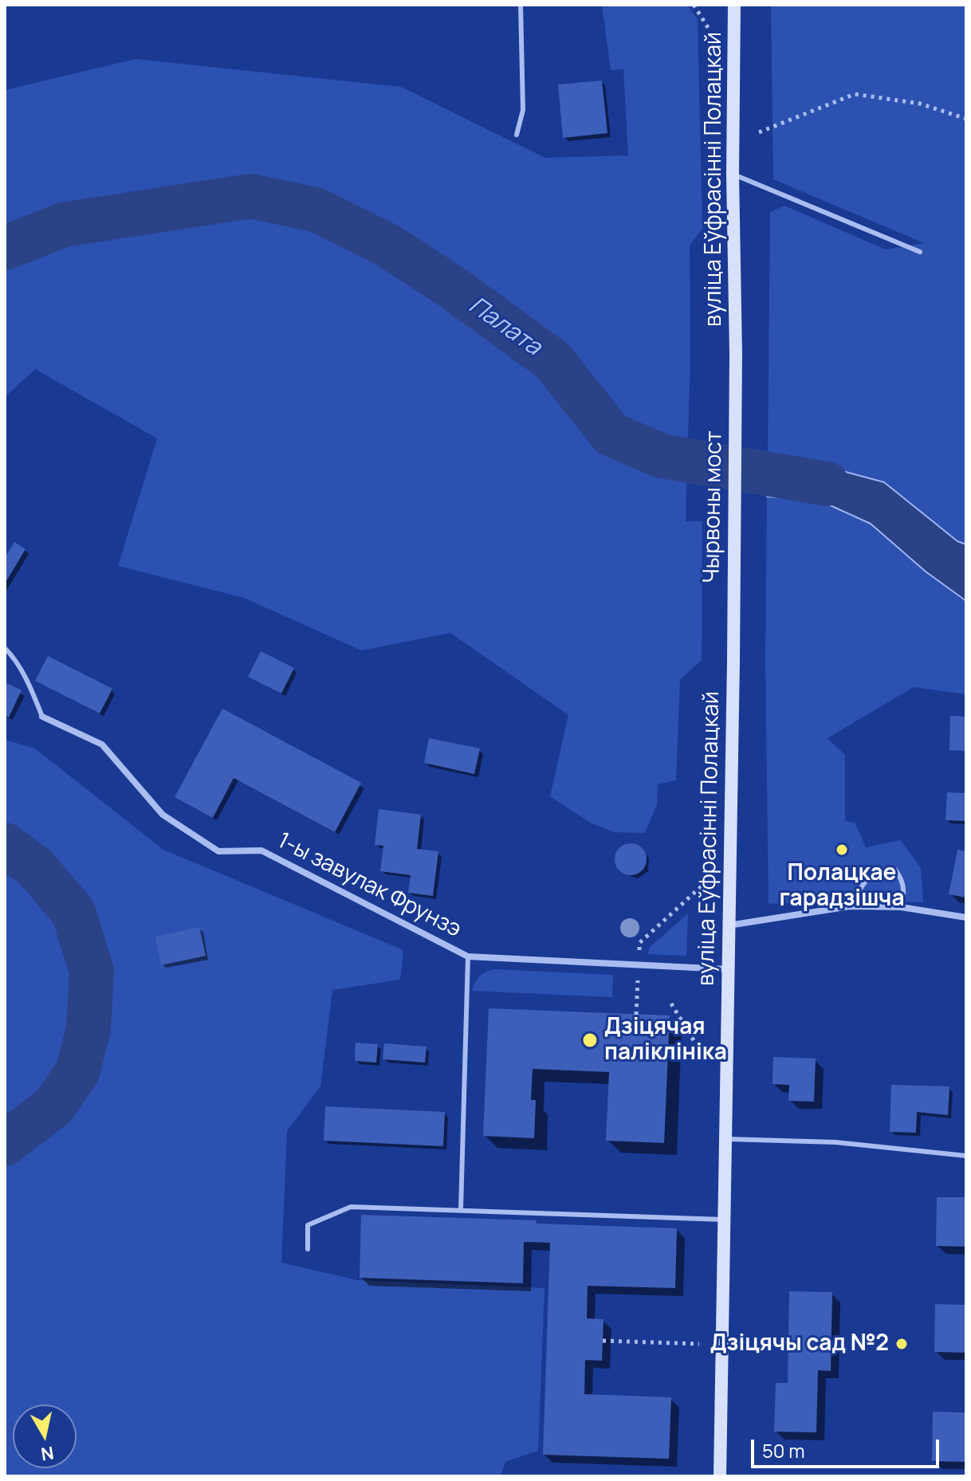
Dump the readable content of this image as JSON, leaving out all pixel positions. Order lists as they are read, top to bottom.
{
  "streets": {
    "main road": ["вуліца Еўфрасінні Полацкай", "Чырвоны мост"],
    "street": ["1-ы завулак Фрунзэ"]
  },
  "crossings": [
    ["вуліца Еўфрасінні Полацкай", "Чырвоны мост"],
    ["вуліца Еўфрасінні Полацкай", "1-ы завулак Фрунзэ"]
  ],
  "water": ["Палата"],
  "places": ["Полацкае гарадзішча", "Дзіцячая паліклініка", "Дзіцячы сад №2"],
  "scale_bar": "50 m",
  "north": "bottom"
}
